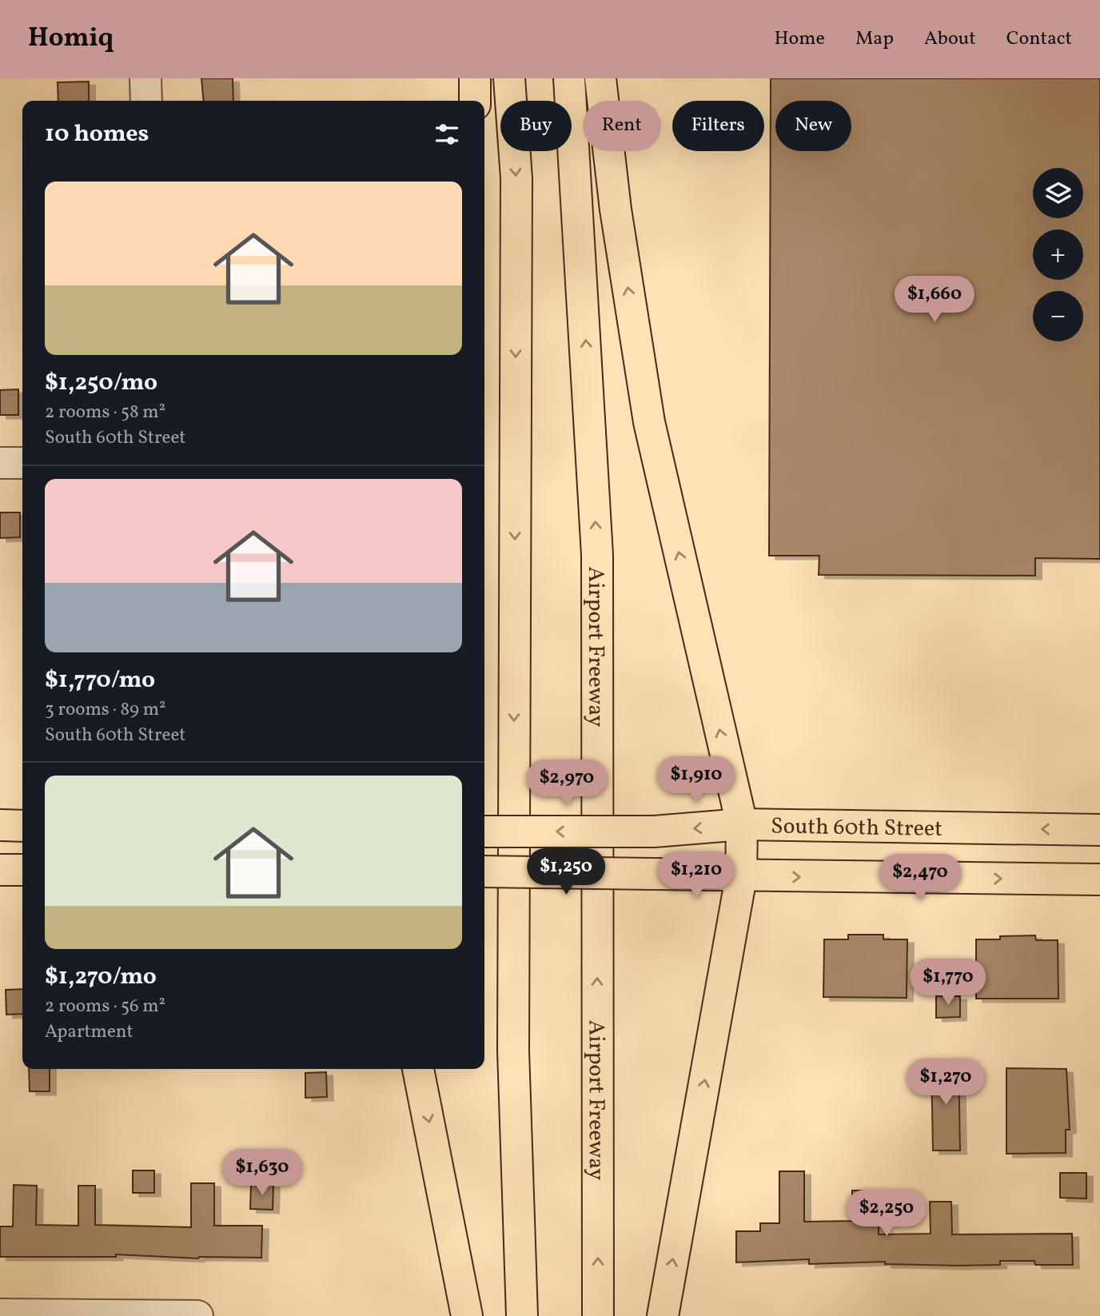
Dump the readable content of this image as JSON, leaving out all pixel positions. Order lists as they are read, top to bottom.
{
  "streets": {
    "main road": ["Airport Freeway", "South 60th Street"]
  },
  "page": {
    "header": "Homiq",
    "nav": [
      "Home",
      "Map",
      "About",
      "Contact"
    ],
    "chip": [
      "Buy",
      "Rent",
      "Filters",
      "New"
    ],
    "heading": "10 homes",
    "map_buttons": ["+", "−"],
    "list": [
      {
        "name": "$1,250/mo",
        "note": "2 rooms · 58 m² · South 60th Street"
      },
      {
        "name": "$1,770/mo",
        "note": "3 rooms · 89 m² · South 60th Street"
      },
      {
        "name": "$1,270/mo",
        "note": "2 rooms · 56 m² · Apartment"
      }
    ],
    "price": [
      "$1,660",
      "$1,910",
      "$2,970",
      "$1,250",
      "$1,210",
      "$2,470",
      "$1,770",
      "$1,270",
      "$1,630",
      "$2,250"
    ]
  }
}
